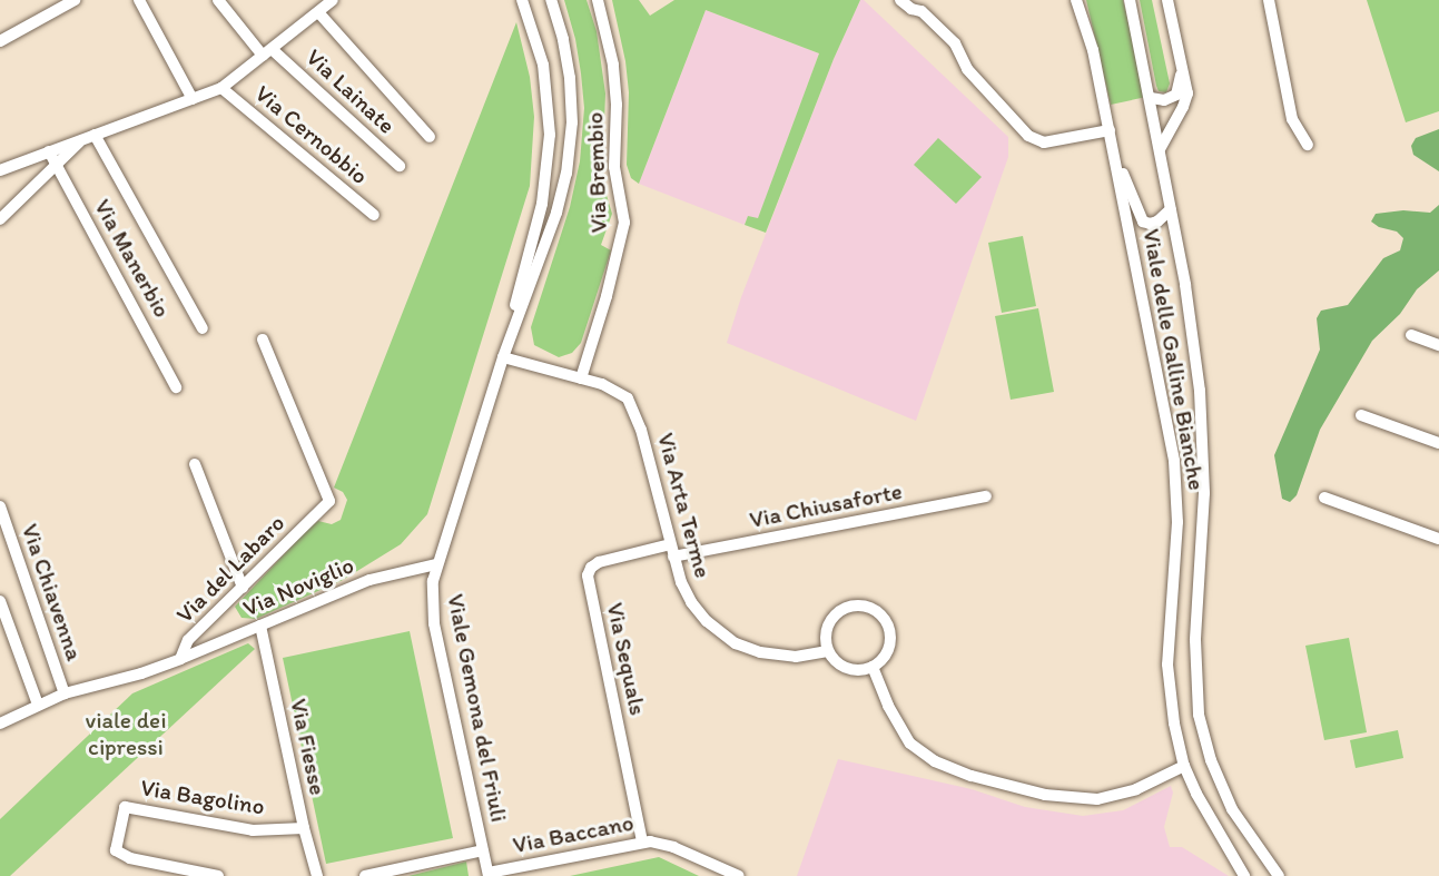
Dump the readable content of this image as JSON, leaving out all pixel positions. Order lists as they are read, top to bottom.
{
  "streets": {
    "street": [
      "Via Lainate",
      "Via Cernobbio",
      "Via Brembio",
      "Via Manerbio",
      "Viale delle Galline Bianche",
      "Via Arta Terme",
      "Via Chiusaforte",
      "Via del Labaro",
      "Via Noviglio",
      "Via Chiavenna",
      "Via Sequals",
      "Viale Gemona del Friuli",
      "Via Fiesse",
      "Via Bagolino",
      "Via Baccano"
    ]
  },
  "crossings": [
    ["Via Brembio", "Via Arta Terme"],
    ["Via Arta Terme", "Via Chiusaforte"],
    ["Via Arta Terme", "Via Sequals"],
    ["Via Arta Terme", "Viale Gemona del Friuli"],
    ["Via Chiusaforte", "Via Sequals"],
    ["Via del Labaro", "Via Noviglio"],
    ["Via del Labaro", "Via Chiavenna"],
    ["Via Noviglio", "Viale Gemona del Friuli"],
    ["Via Noviglio", "Via Fiesse"],
    ["Via Sequals", "Via Baccano"],
    ["Viale Gemona del Friuli", "Via Baccano"],
    ["Via Fiesse", "Via Bagolino"]
  ],
  "parks": ["viale dei cipressi"]
}
